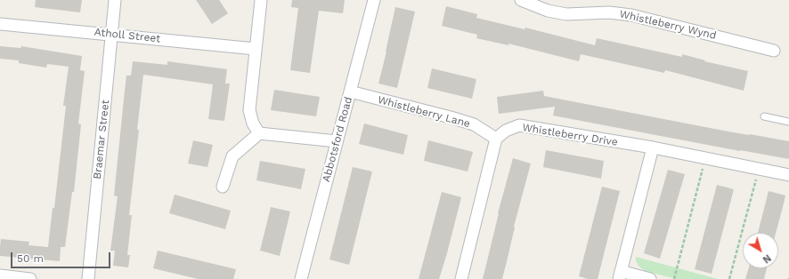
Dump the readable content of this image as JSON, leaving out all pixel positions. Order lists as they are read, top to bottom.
{
  "streets": {
    "street": [
      "Whistleberry Wynd",
      "Atholl Street",
      "Whistleberry Lane",
      "Whistleberry Drive",
      "Braemar Street",
      "Abbotsford Road"
    ]
  },
  "crossings": [
    ["Atholl Street", "Braemar Street"],
    ["Whistleberry Lane", "Whistleberry Drive"],
    ["Whistleberry Lane", "Abbotsford Road"]
  ],
  "scale_bar": "50 m",
  "north": "bottom right"
}
